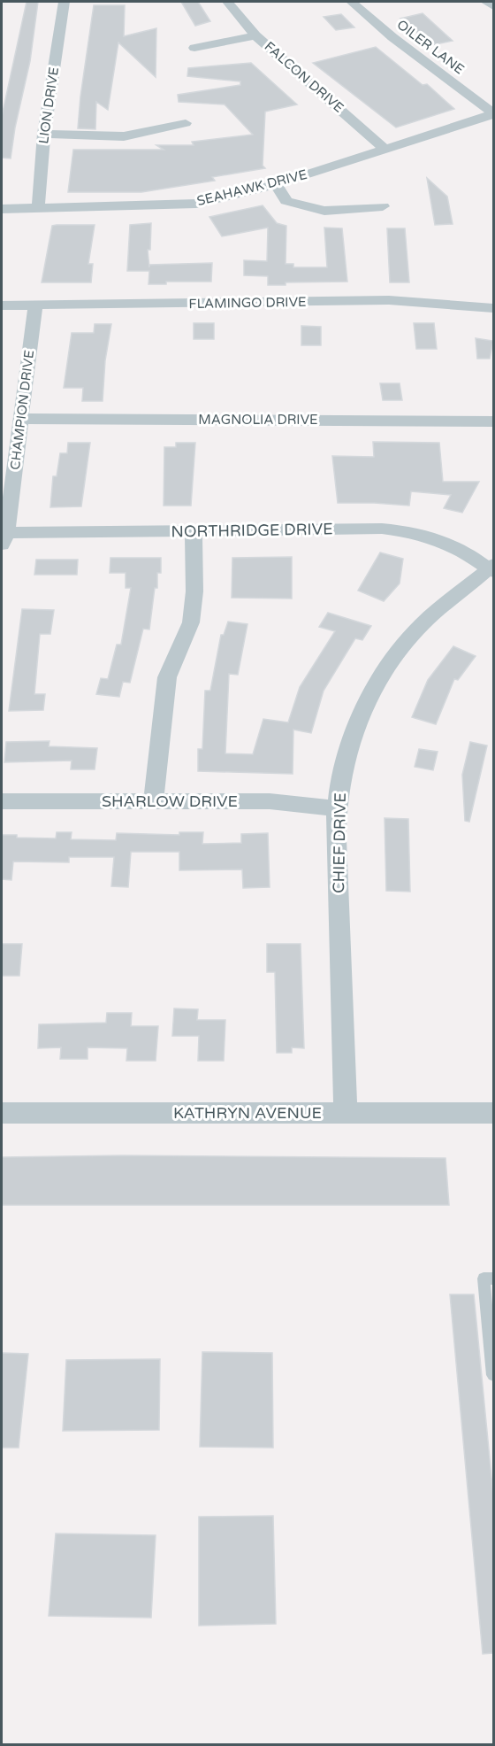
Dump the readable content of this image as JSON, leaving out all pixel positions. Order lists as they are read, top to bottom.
{
  "streets": {
    "street": [
      "OILER LANE",
      "FALCON DRIVE",
      "LION DRIVE",
      "SEAHAWK DRIVE",
      "FLAMINGO DRIVE",
      "CHAMPION DRIVE",
      "MAGNOLIA DRIVE",
      "NORTHRIDGE DRIVE",
      "SHARLOW DRIVE",
      "CHIEF DRIVE",
      "KATHRYN AVENUE"
    ]
  },
  "crossings": [
    ["OILER LANE", "SEAHAWK DRIVE"],
    ["FALCON DRIVE", "SEAHAWK DRIVE"],
    ["LION DRIVE", "SEAHAWK DRIVE"],
    ["FLAMINGO DRIVE", "CHAMPION DRIVE"],
    ["CHAMPION DRIVE", "MAGNOLIA DRIVE"],
    ["CHAMPION DRIVE", "NORTHRIDGE DRIVE"],
    ["NORTHRIDGE DRIVE", "CHIEF DRIVE"],
    ["SHARLOW DRIVE", "CHIEF DRIVE"],
    ["CHIEF DRIVE", "KATHRYN AVENUE"]
  ]
}
